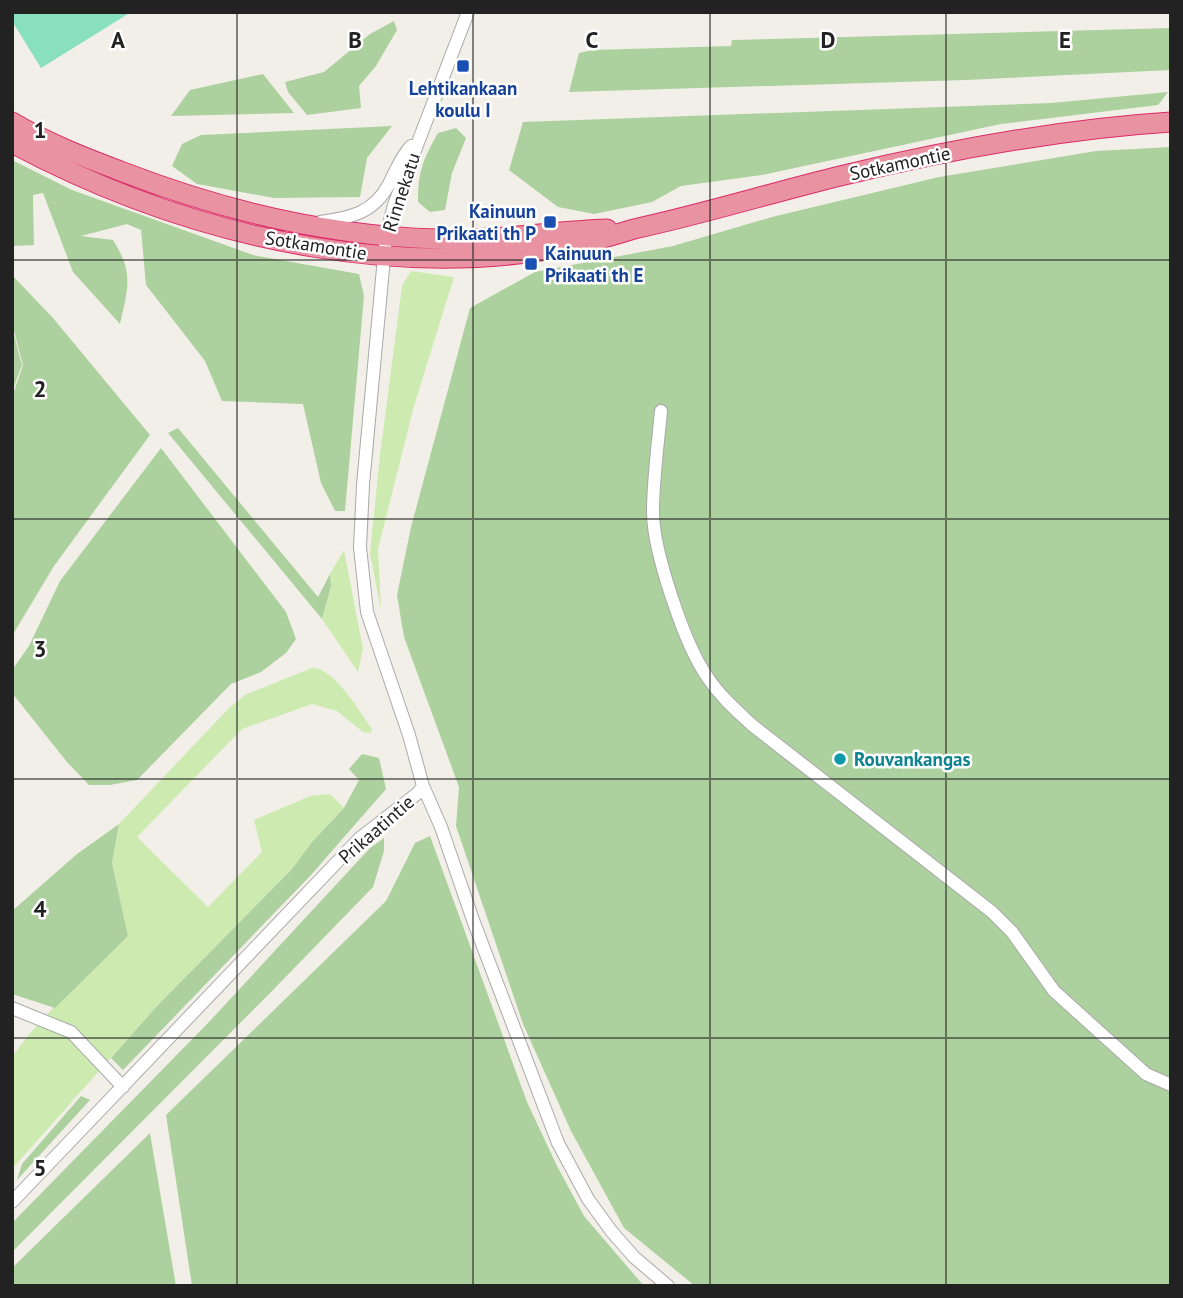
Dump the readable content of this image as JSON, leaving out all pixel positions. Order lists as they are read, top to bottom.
{
  "streets": {
    "highway": ["Sotkamontie"],
    "street": ["Rinnekatu", "Prikaatintie"]
  },
  "crossings": [
    ["Sotkamontie", "Rinnekatu"],
    ["Sotkamontie", "Prikaatintie"],
    ["Rinnekatu", "Prikaatintie"]
  ],
  "places": {
    "transit": ["Lehtikankaan koulu I", "Kainuun Prikaati th P", "Kainuun Prikaati th E"],
    "other": ["Rouvankangas"]
  },
  "grid": {
    "columns": [
      "A",
      "B",
      "C",
      "D",
      "E"
    ],
    "rows": [
      "1",
      "2",
      "3",
      "4",
      "5"
    ]
  }
}
